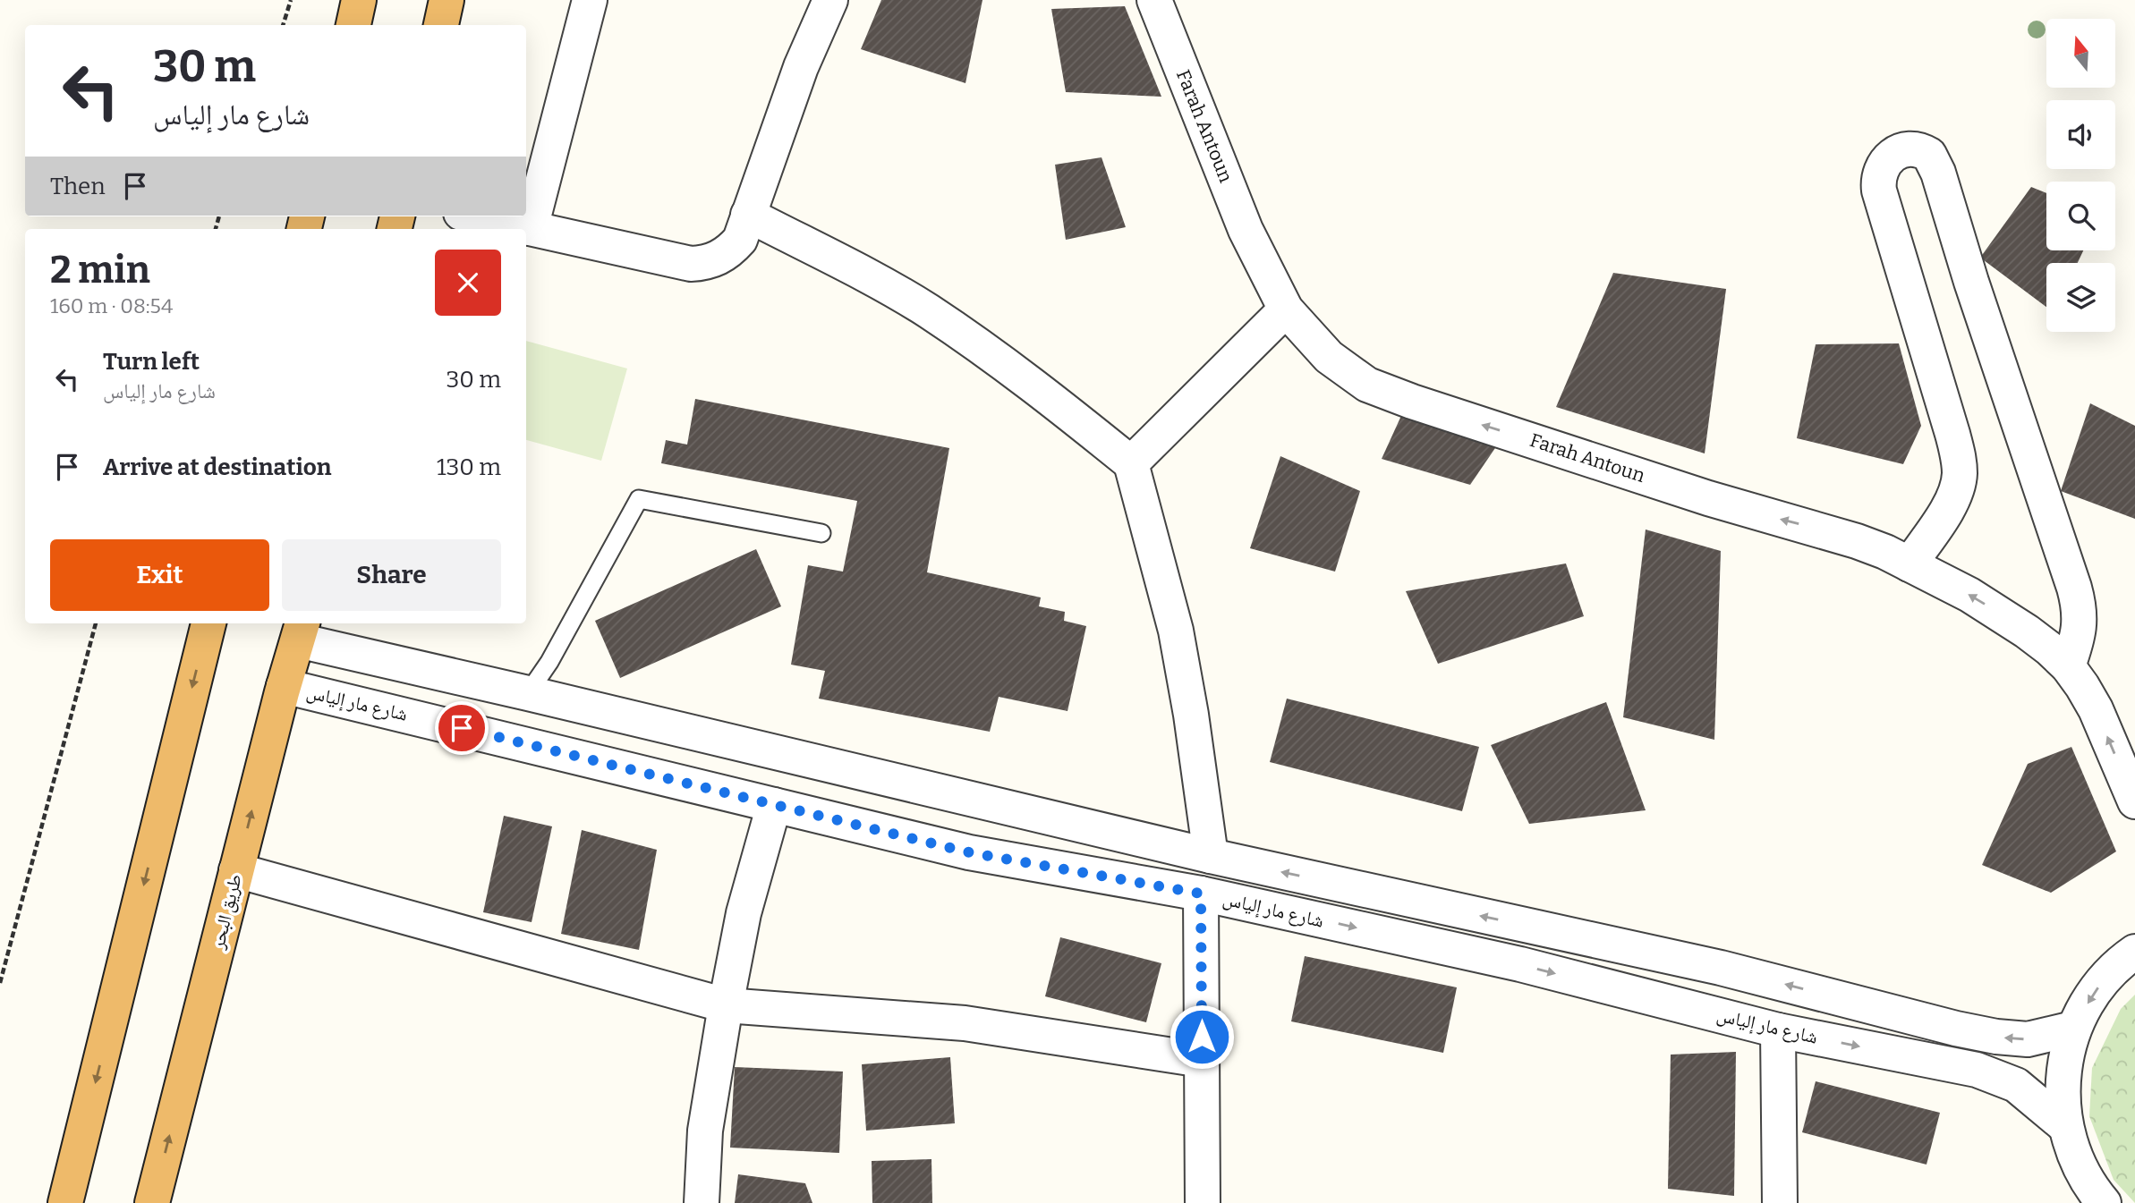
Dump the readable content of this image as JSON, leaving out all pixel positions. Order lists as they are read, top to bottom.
{
  "streets": {
    "highway": ["طريق البحر"],
    "street": ["Farah Antoun", "شارع مار إلياس"]
  },
  "crossings": [
    ["شارع مار إلياس", "طريق البحر"]
  ],
  "one_way": ["Farah Antoun"],
  "north": "top",
  "page": {
    "turn": ["30 m", "شارع مار إلياس"],
    "then": "Then",
    "heading": ["2 min", "160 m · 08:54"],
    "list": [
      {
        "name": "Turn left",
        "note": "شارع مار إلياس",
        "value": "30 m"
      },
      {
        "name": "Arrive at destination",
        "value": "130 m"
      }
    ],
    "buttons": ["Exit", "Share"]
  }
}
